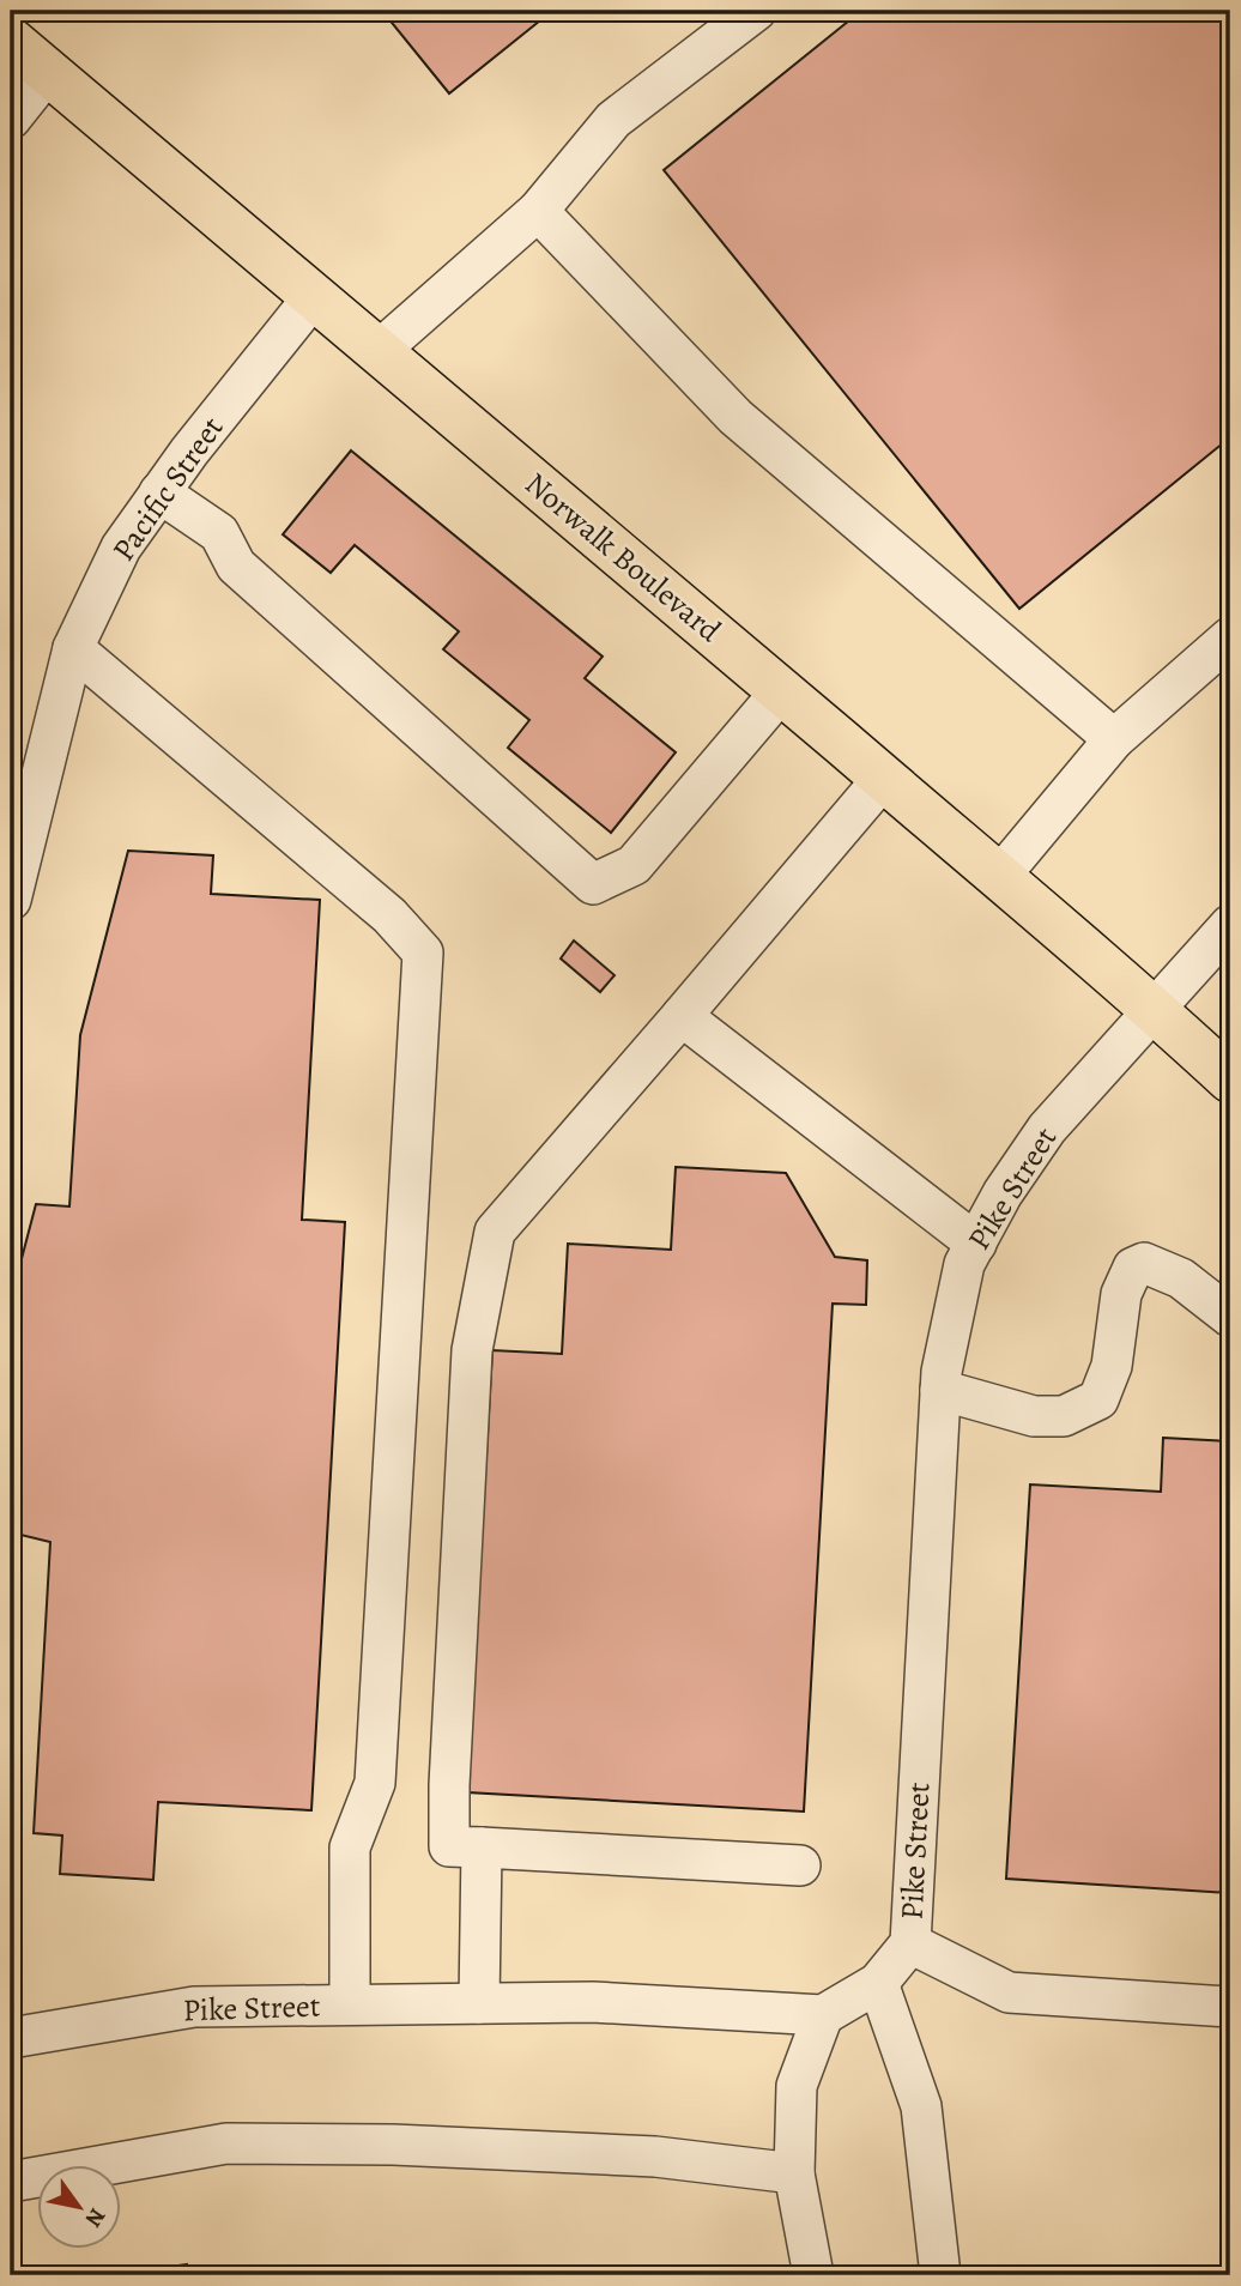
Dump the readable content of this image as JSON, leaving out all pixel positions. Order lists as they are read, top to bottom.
{
  "streets": {
    "main road": ["Norwalk Boulevard"],
    "street": ["Pacific Street", "Pike Street"]
  },
  "crossings": [
    ["Pacific Street", "Norwalk Boulevard"],
    ["Norwalk Boulevard", "Pike Street"]
  ],
  "north": "bottom right"
}
